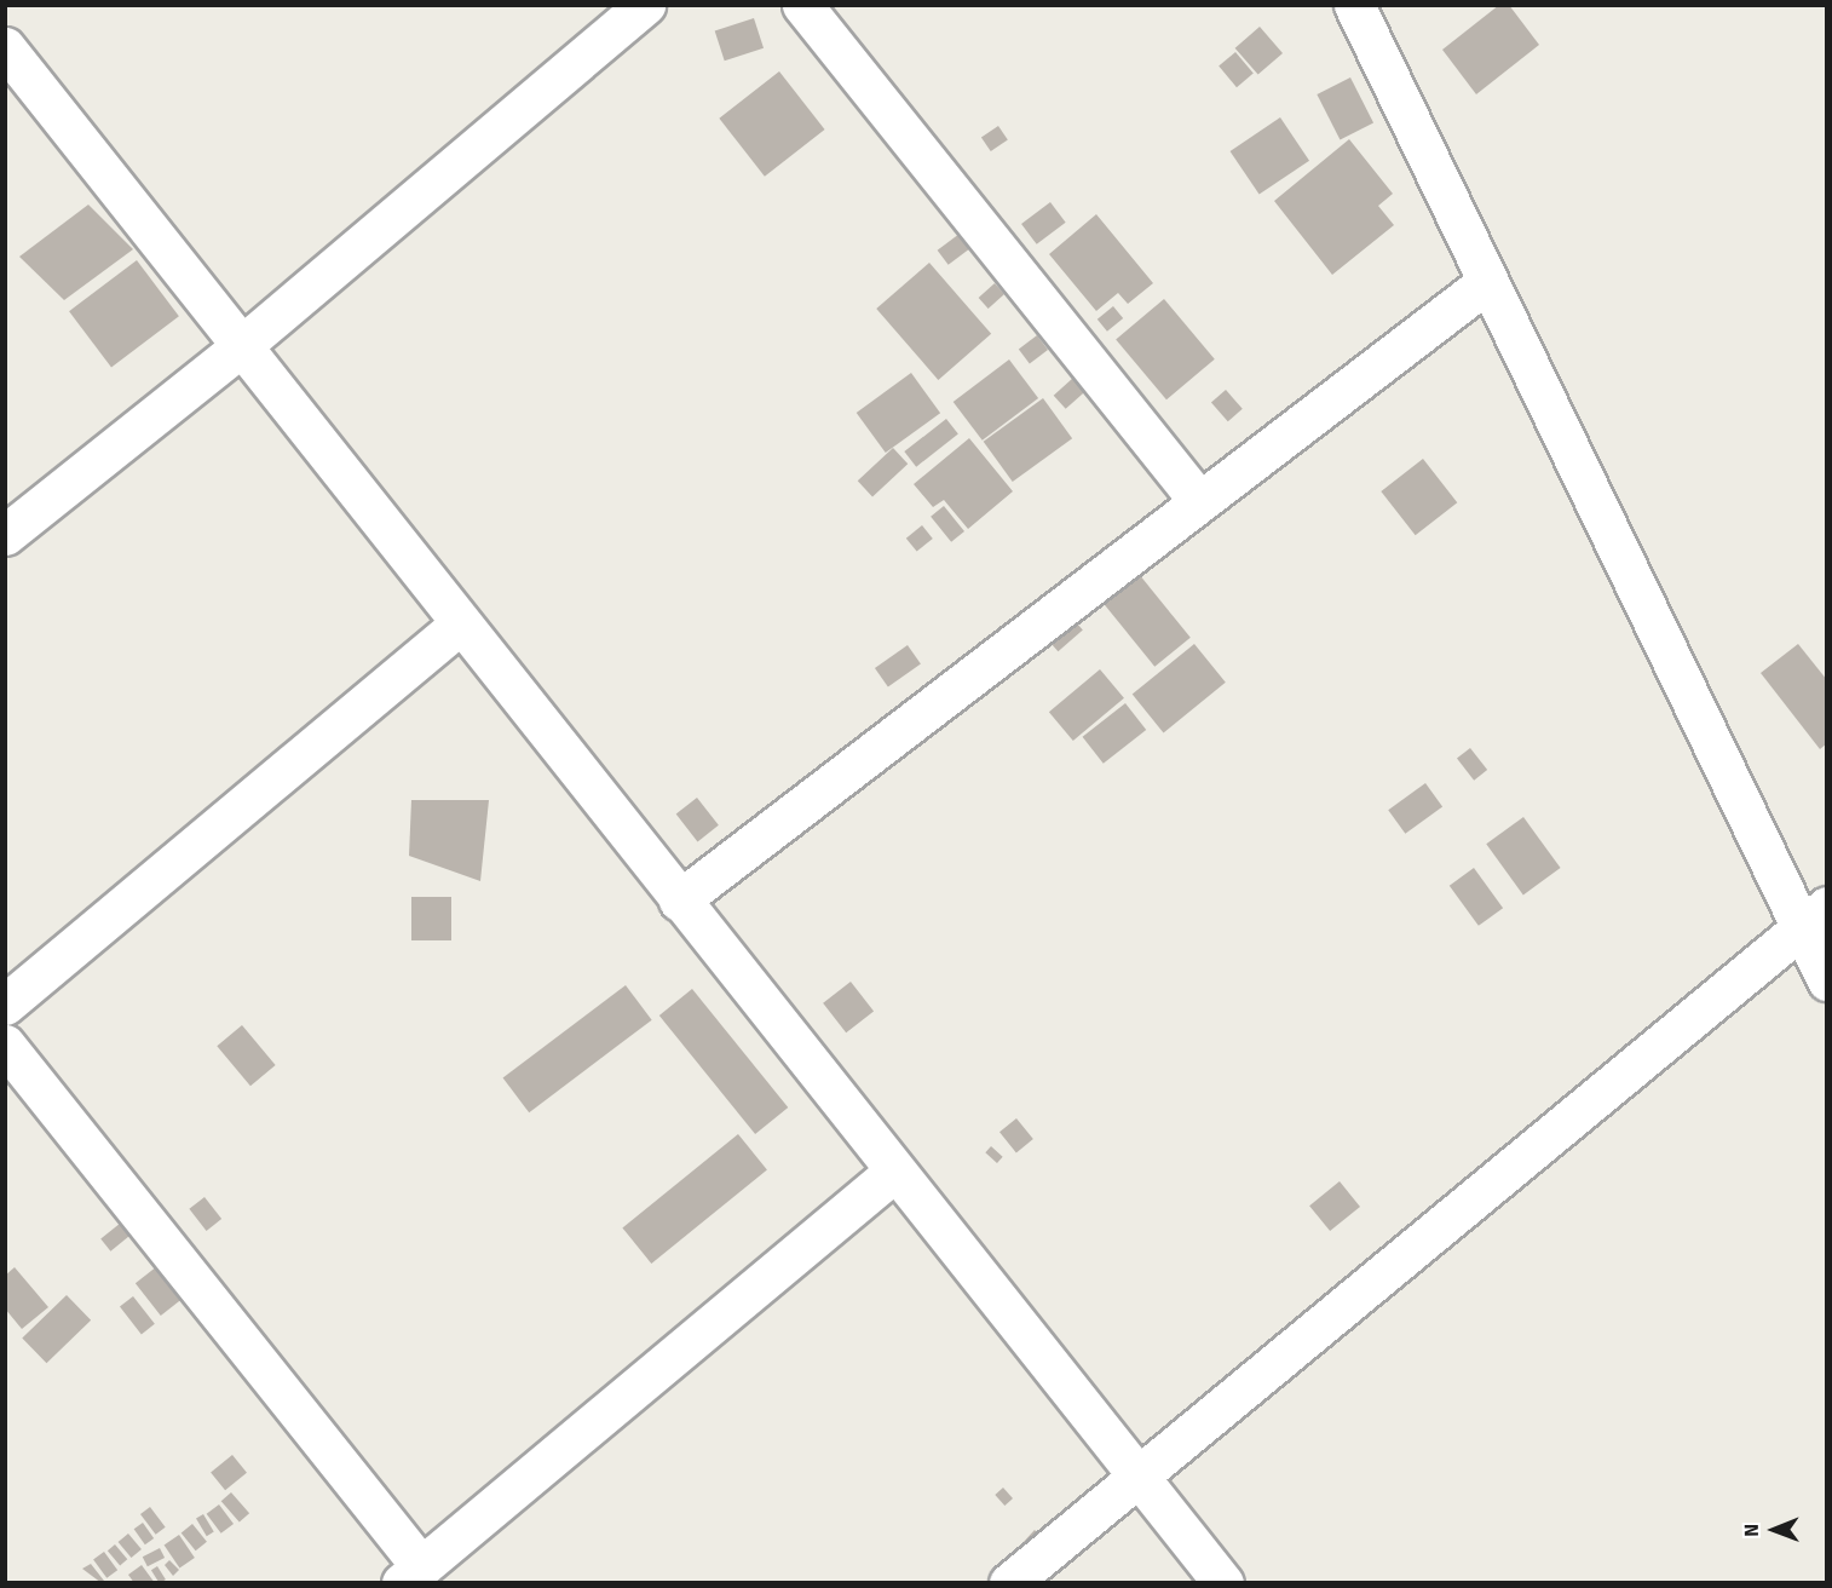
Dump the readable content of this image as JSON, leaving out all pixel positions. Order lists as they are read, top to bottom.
{
  "north": "left"
}
